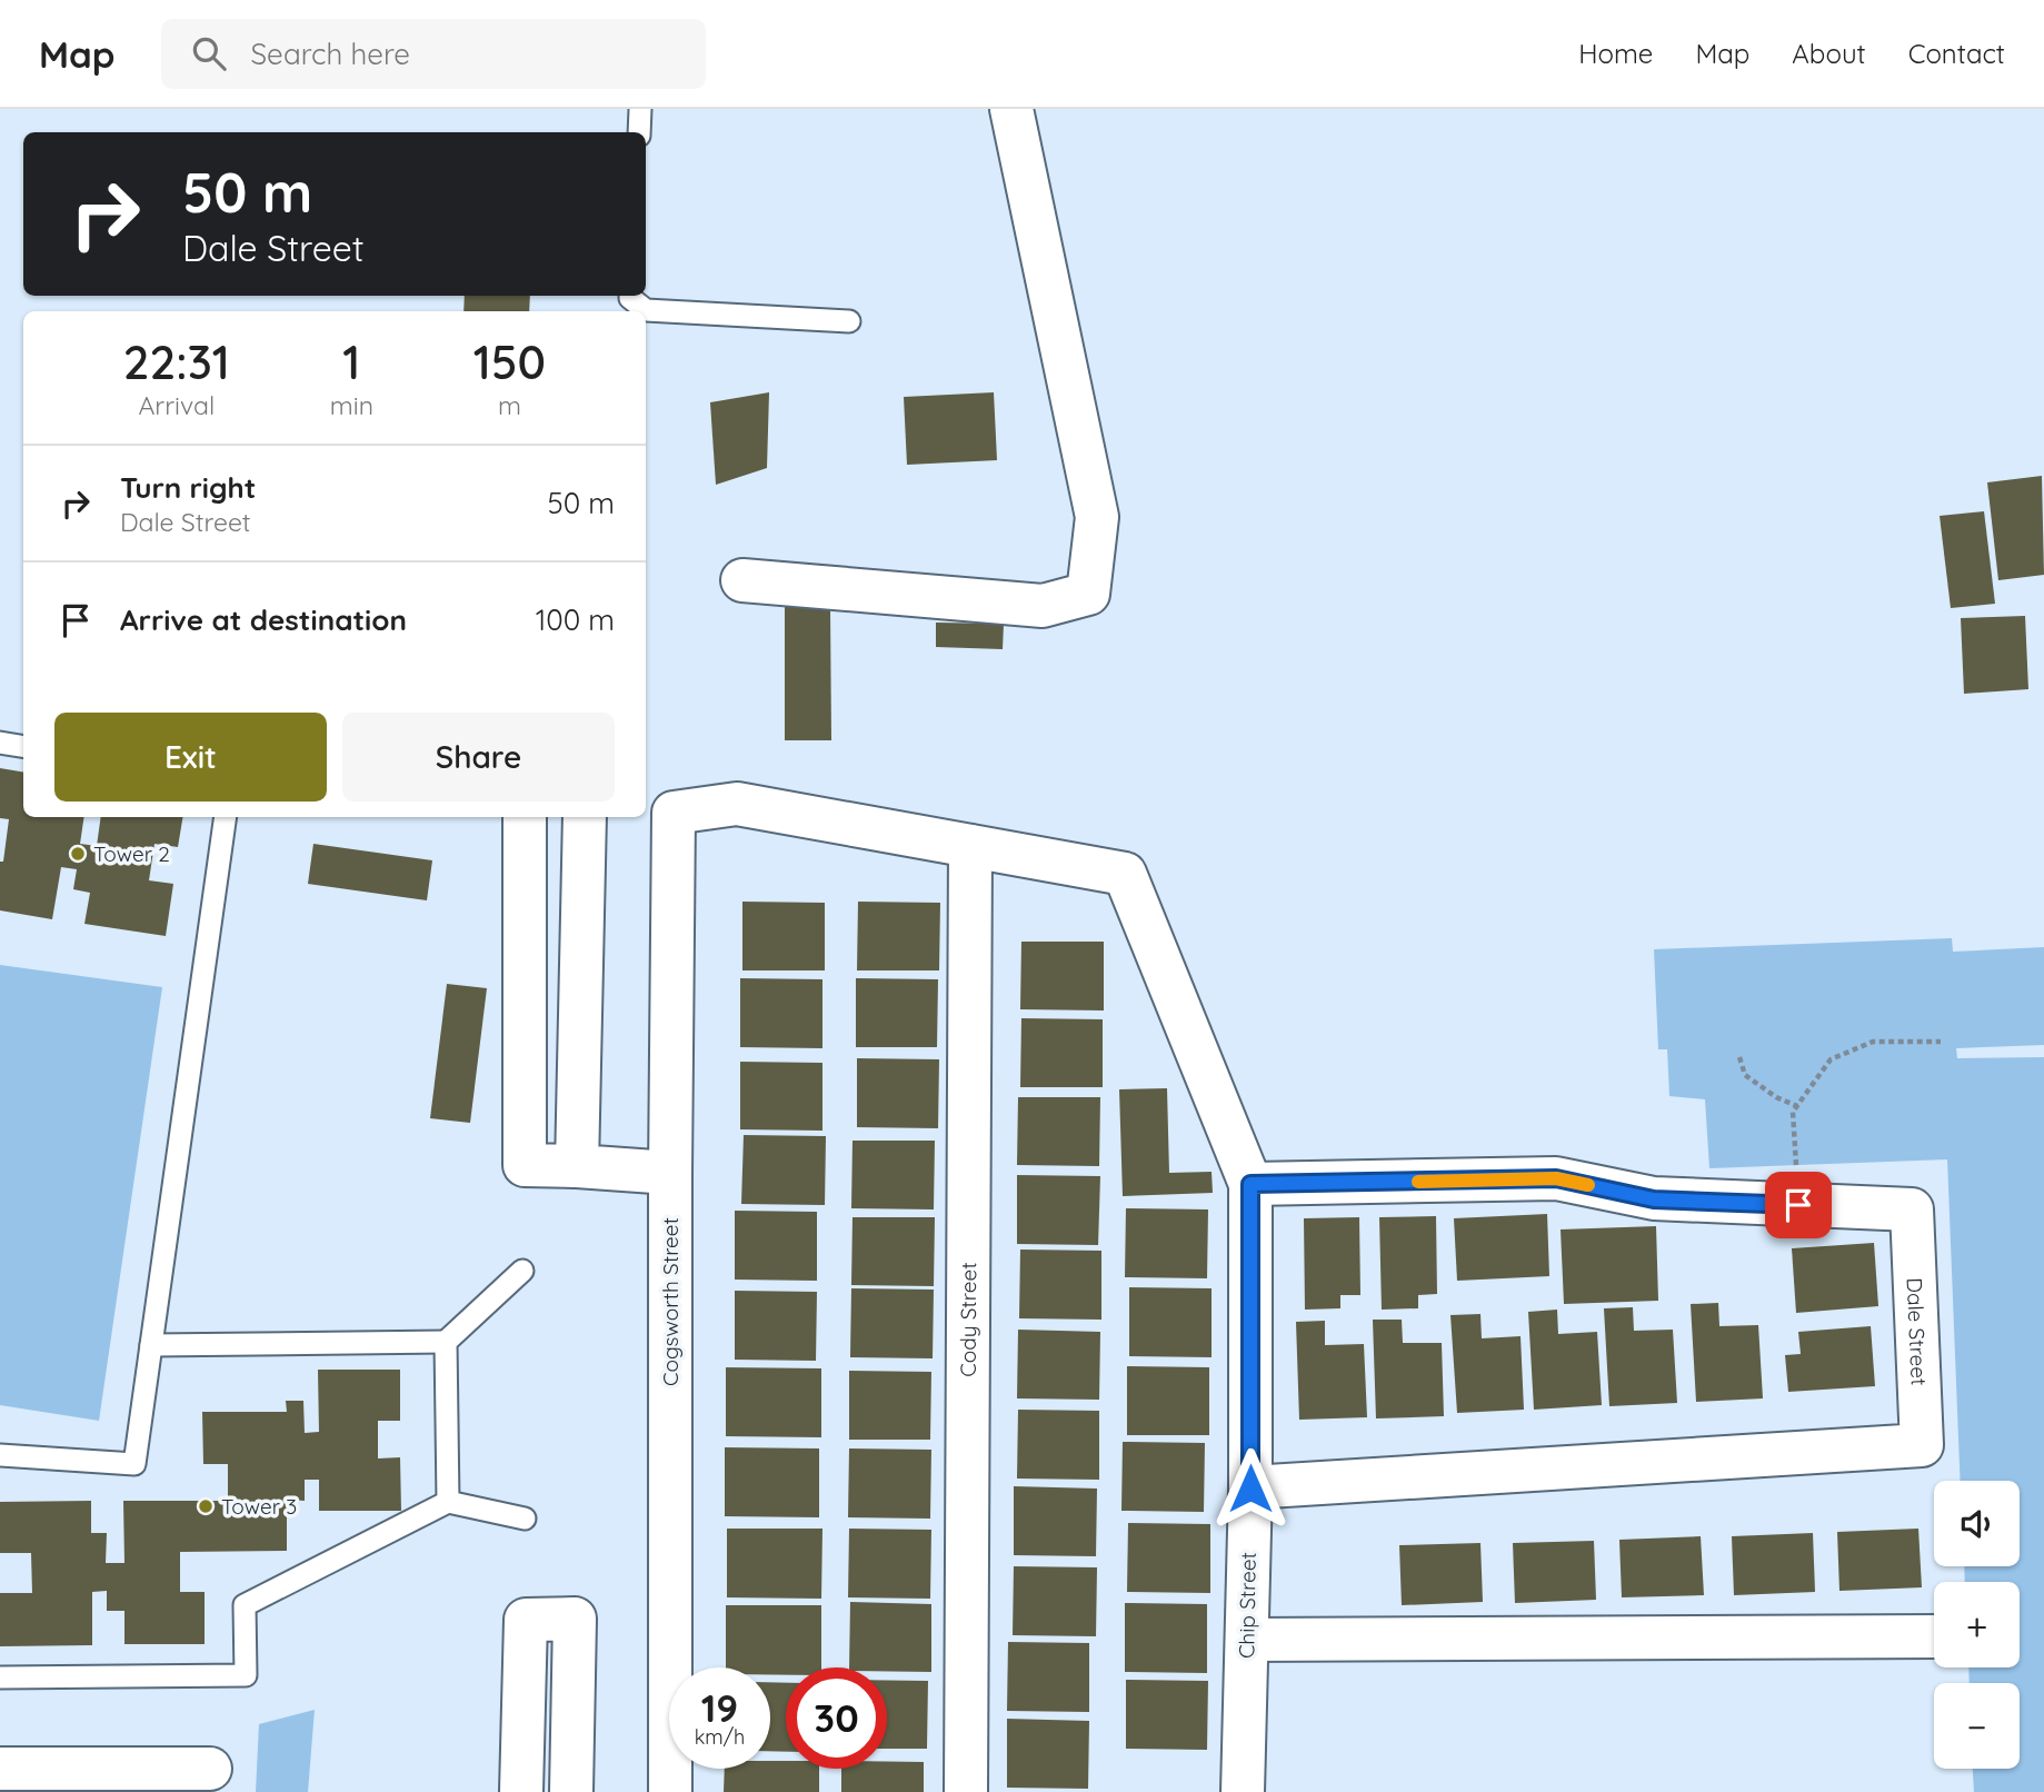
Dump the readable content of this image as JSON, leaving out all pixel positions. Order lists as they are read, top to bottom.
{
  "streets": {
    "street": [
      "Cogsworth Street",
      "Cody Street",
      "Dale Street",
      "Chip Street"
    ]
  },
  "crossings": [
    ["Cogsworth Street", "Cody Street"],
    ["Dale Street", "Chip Street"]
  ],
  "places": ["Tower 2", "Tower 3"],
  "page": {
    "header": "Map",
    "search": "Search here",
    "nav": [
      "Home",
      "Map",
      "About",
      "Contact"
    ],
    "turn": ["50 m", "Dale Street"],
    "eta": [
      "22:31",
      "Arrival",
      "1",
      "min",
      "150",
      "m"
    ],
    "list": [
      {
        "name": "Turn right",
        "note": "Dale Street",
        "value": "50 m"
      },
      {
        "name": "Arrive at destination",
        "value": "100 m"
      }
    ],
    "buttons": ["Exit", "Share"],
    "map_buttons": ["+", "−"],
    "speed": "19 km/h",
    "limit": "30"
  }
}
